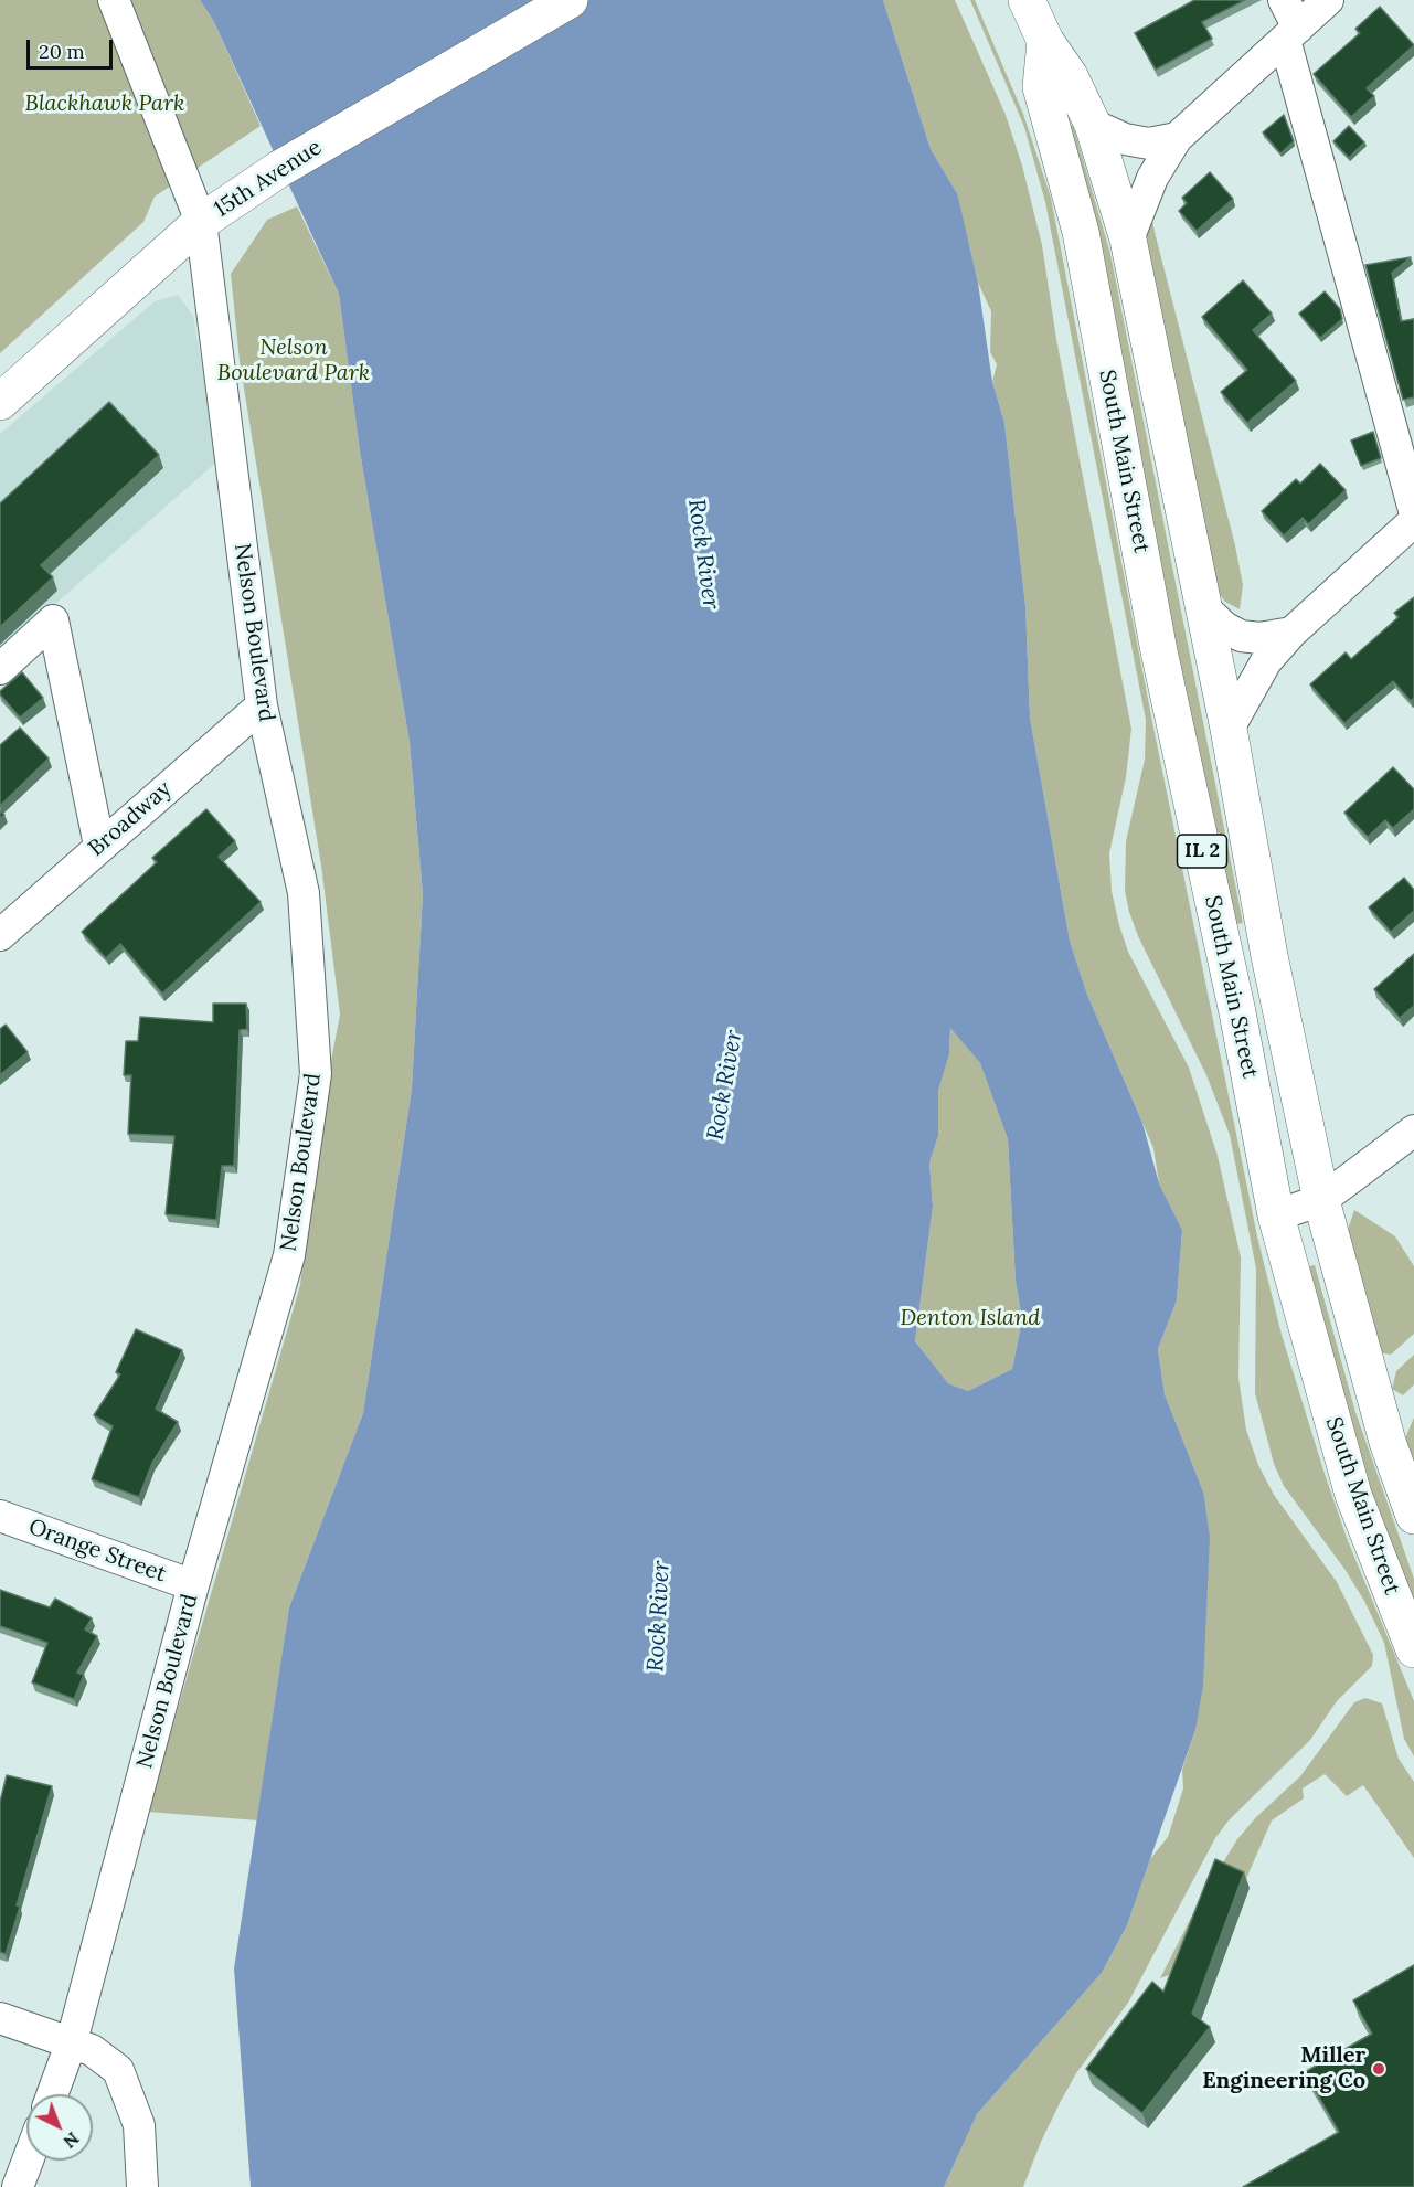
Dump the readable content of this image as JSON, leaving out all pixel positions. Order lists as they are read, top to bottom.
{
  "streets": {
    "main road": ["15th Avenue", "South Main Street", "IL 2"],
    "street": ["Nelson Boulevard", "Broadway", "Orange Street"]
  },
  "crossings": [
    ["15th Avenue", "Nelson Boulevard"],
    ["Nelson Boulevard", "Broadway"],
    ["Nelson Boulevard", "Orange Street"]
  ],
  "water": ["Rock River"],
  "parks": ["Blackhawk Park", "Nelson Boulevard Park", "Denton Island"],
  "places": ["Miller Engineering Co"],
  "scale_bar": "20 m",
  "north": "bottom right"
}
